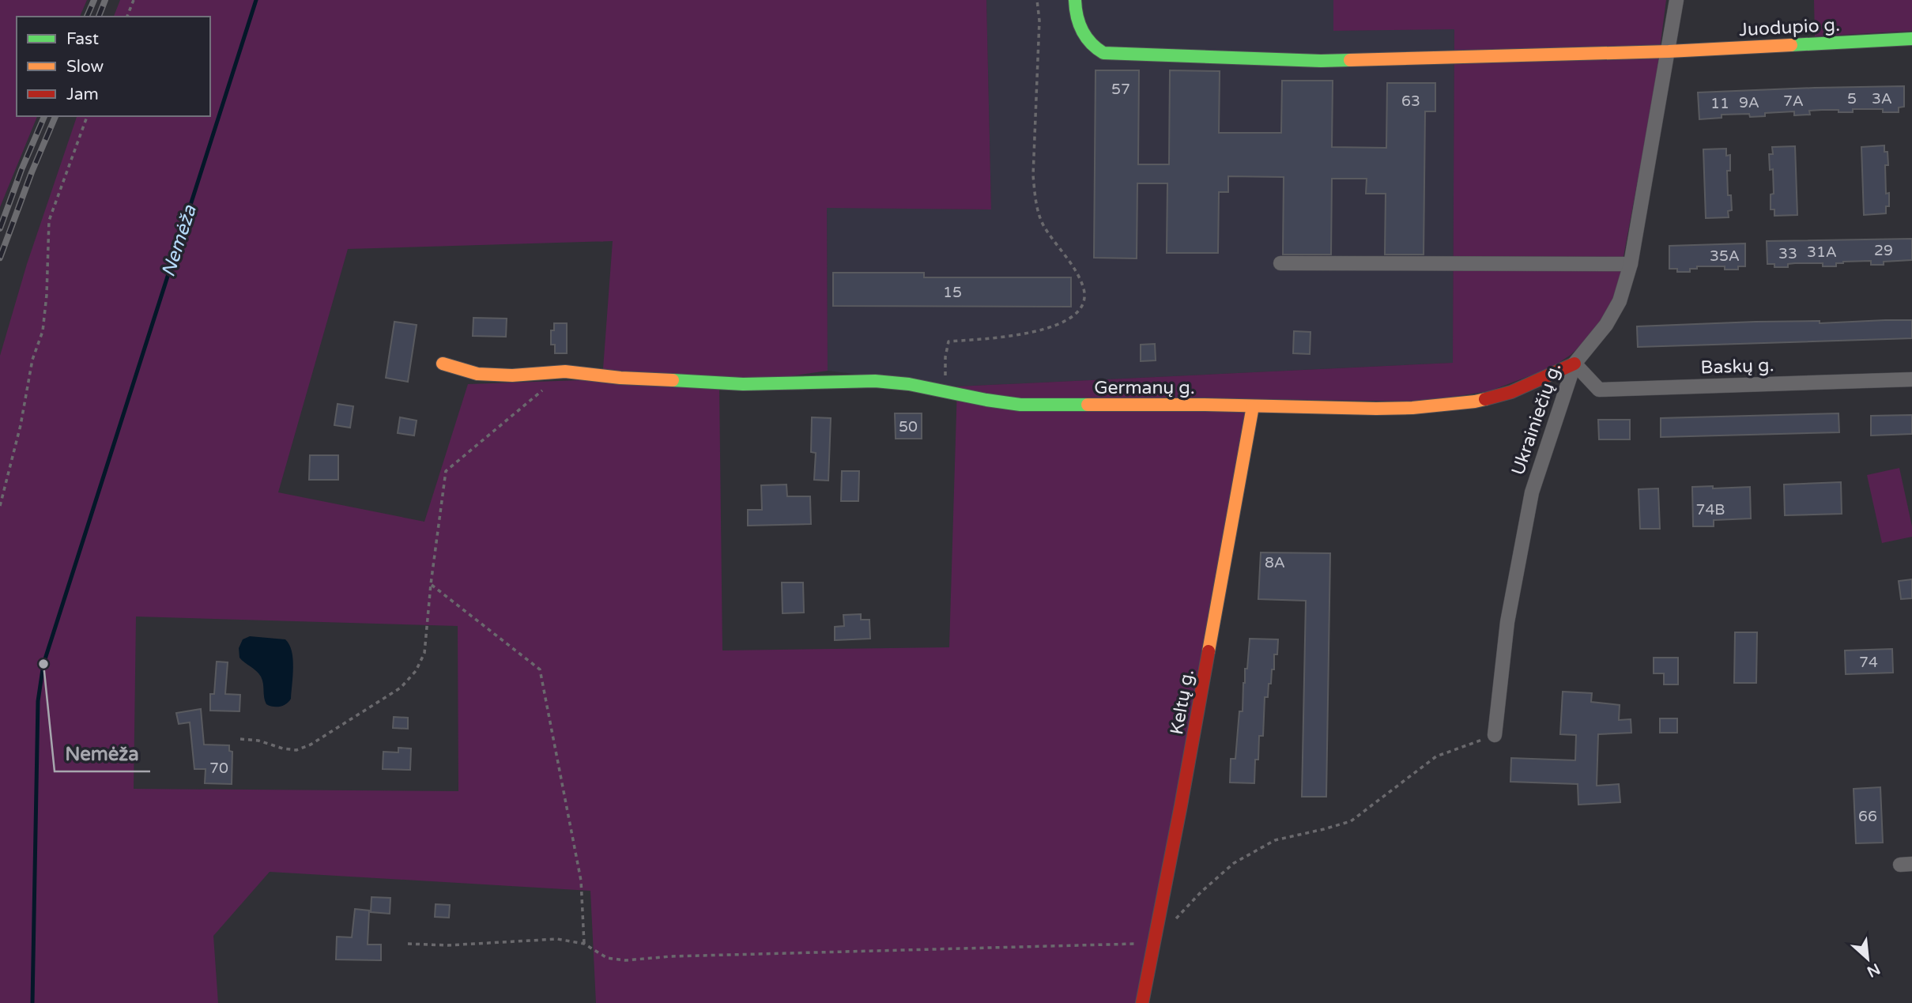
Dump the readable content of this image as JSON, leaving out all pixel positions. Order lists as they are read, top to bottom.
{
  "streets": {
    "street": [
      "Juodupio g.",
      "Baskų g.",
      "Germanų g.",
      "Ukrainiečių g.",
      "Keltų g."
    ]
  },
  "crossings": [
    ["Juodupio g.", "Ukrainiečių g."],
    ["Baskų g.", "Germanų g."],
    ["Baskų g.", "Ukrainiečių g."],
    ["Germanų g.", "Ukrainiečių g."],
    ["Germanų g.", "Keltų g."]
  ],
  "water": ["Nemėža"],
  "places": ["Nemėža"],
  "house_numbers": [
    "57",
    "5",
    "3A",
    "63",
    "7A",
    "9A",
    "11",
    "29",
    "31A",
    "33",
    "35A",
    "15",
    "50",
    "74B",
    "8A",
    "74",
    "70",
    "66"
  ],
  "legend": ["Fast", "Slow", "Jam"],
  "north": "bottom right"
}
